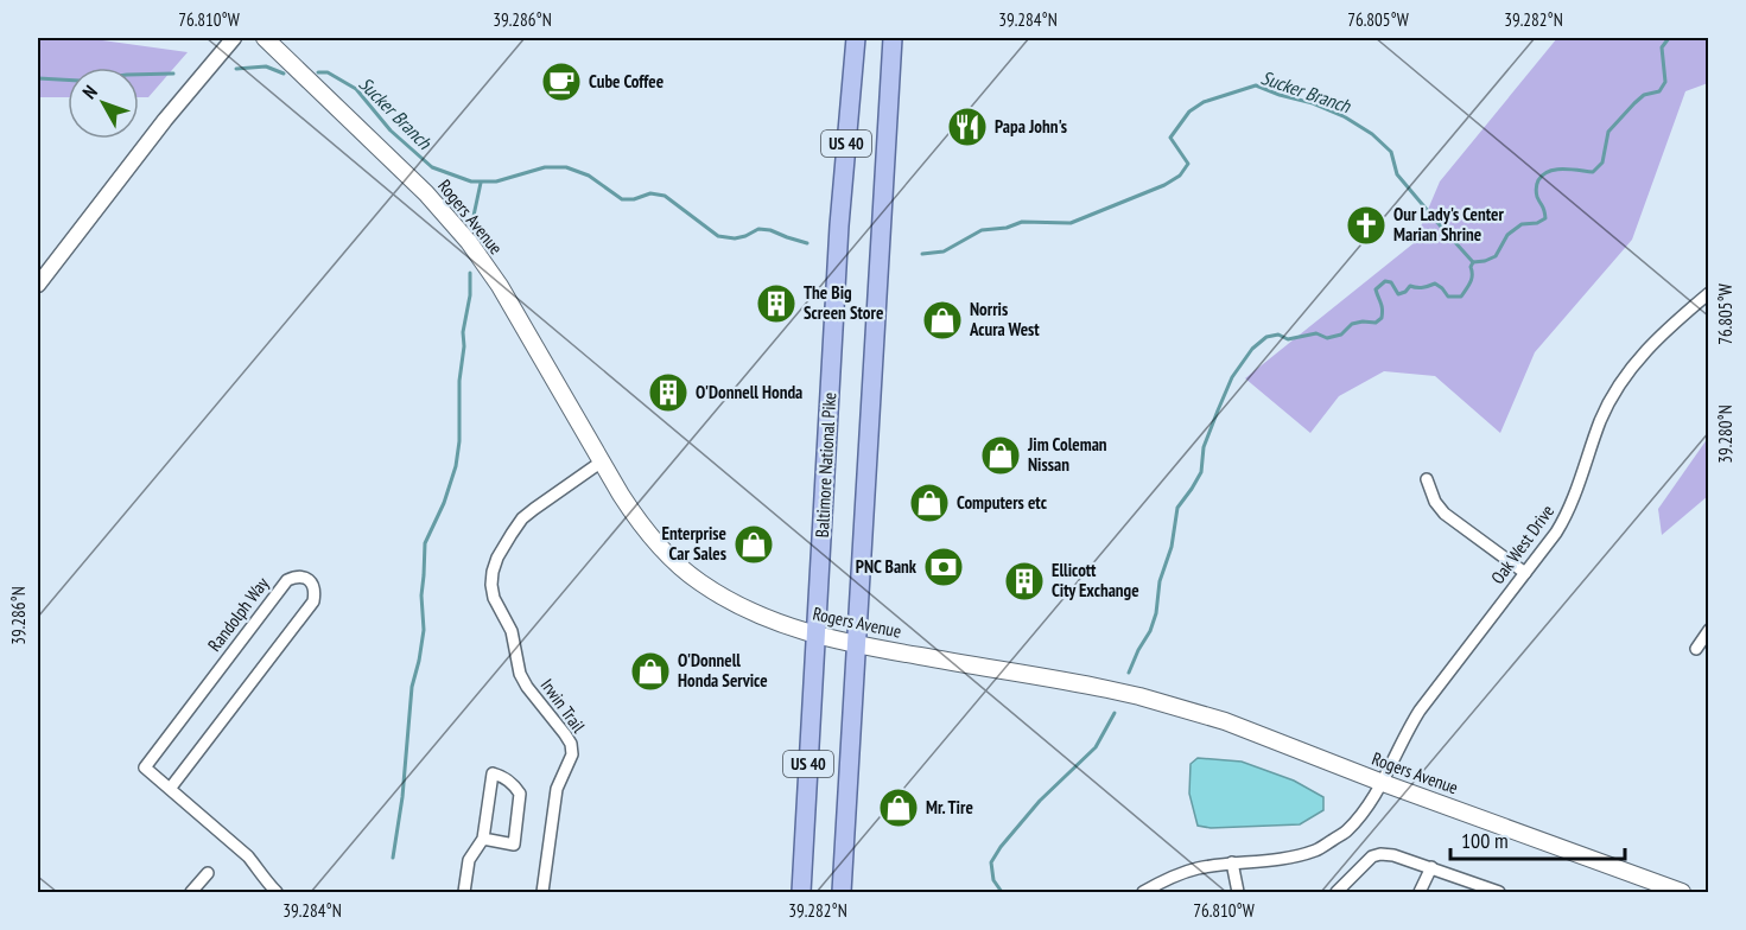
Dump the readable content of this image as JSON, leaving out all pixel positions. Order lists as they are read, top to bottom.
{
  "streets": {
    "main road": ["US 40", "Rogers Avenue", "Baltimore National Pike"],
    "street": ["Oak West Drive", "Randolph Way", "Irwin Trail"]
  },
  "crossings": [
    ["US 40", "Rogers Avenue"],
    ["Rogers Avenue", "Baltimore National Pike"],
    ["Rogers Avenue", "Oak West Drive"],
    ["Rogers Avenue", "Irwin Trail"]
  ],
  "water": ["Sucker Branch"],
  "places": {
    "cafe": ["Cube Coffee"],
    "restaurant": ["Papa John's"],
    "church": ["Our Lady's Center Marian Shrine"],
    "building": ["The Big Screen Store", "O'Donnell Honda", "Ellicott City Exchange"],
    "shop": [
      "Norris Acura West",
      "Jim Coleman Nissan",
      "Computers etc",
      "Enterprise Car Sales",
      "O'Donnell Honda Service",
      "Mr. Tire"
    ],
    "bank": ["PNC Bank"]
  },
  "scale_bar": "100 m",
  "north": "top left",
  "coordinates": [
    "76.810°W",
    "39.286°N",
    "39.284°N",
    "76.805°W",
    "39.282°N",
    "39.280°N"
  ]
}
